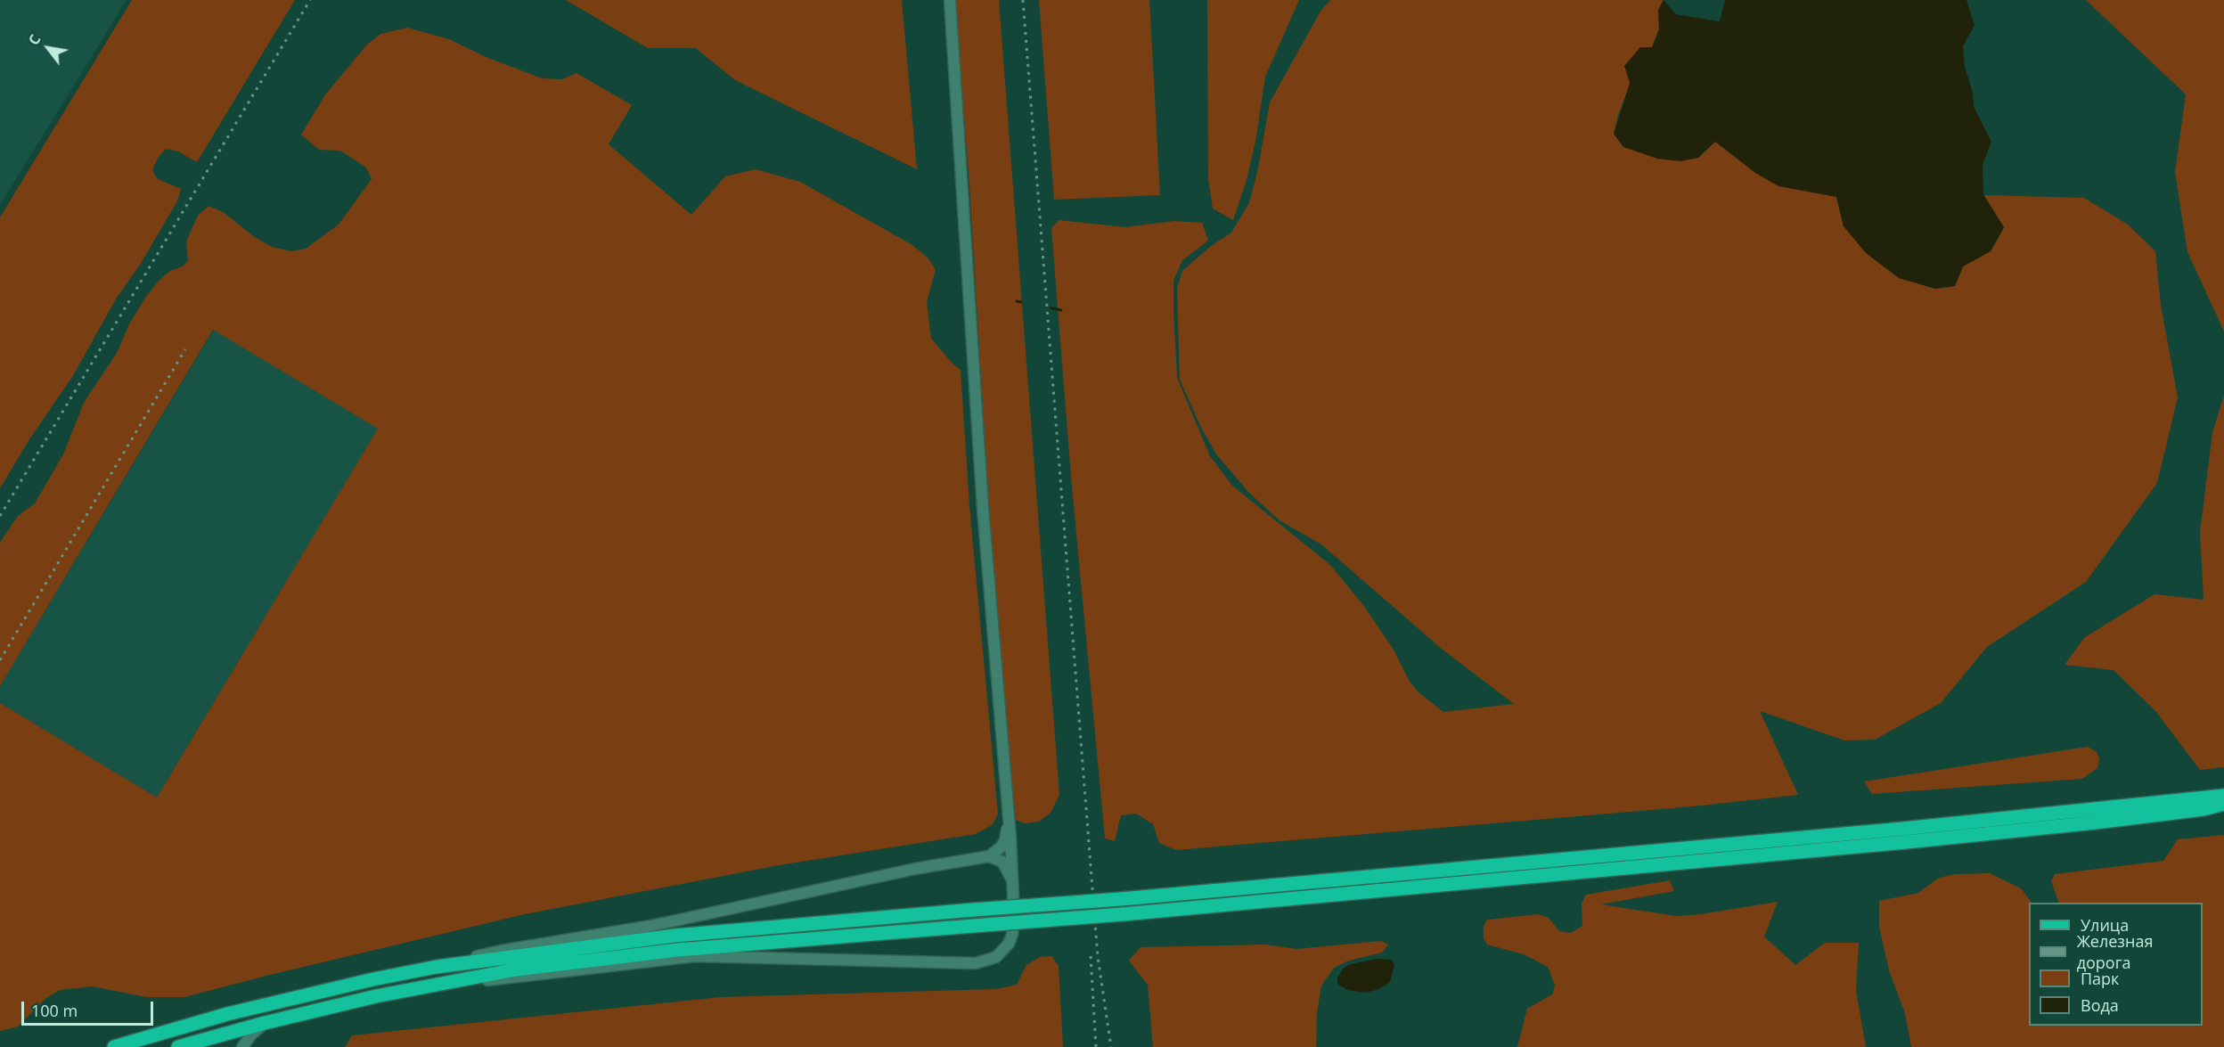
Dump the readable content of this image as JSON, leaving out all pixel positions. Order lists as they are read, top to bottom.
{
  "legend": [
    "Улица",
    "Железная дорога",
    "Парк",
    "Вода"
  ],
  "scale_bar": "100 m",
  "north": "top left"
}
